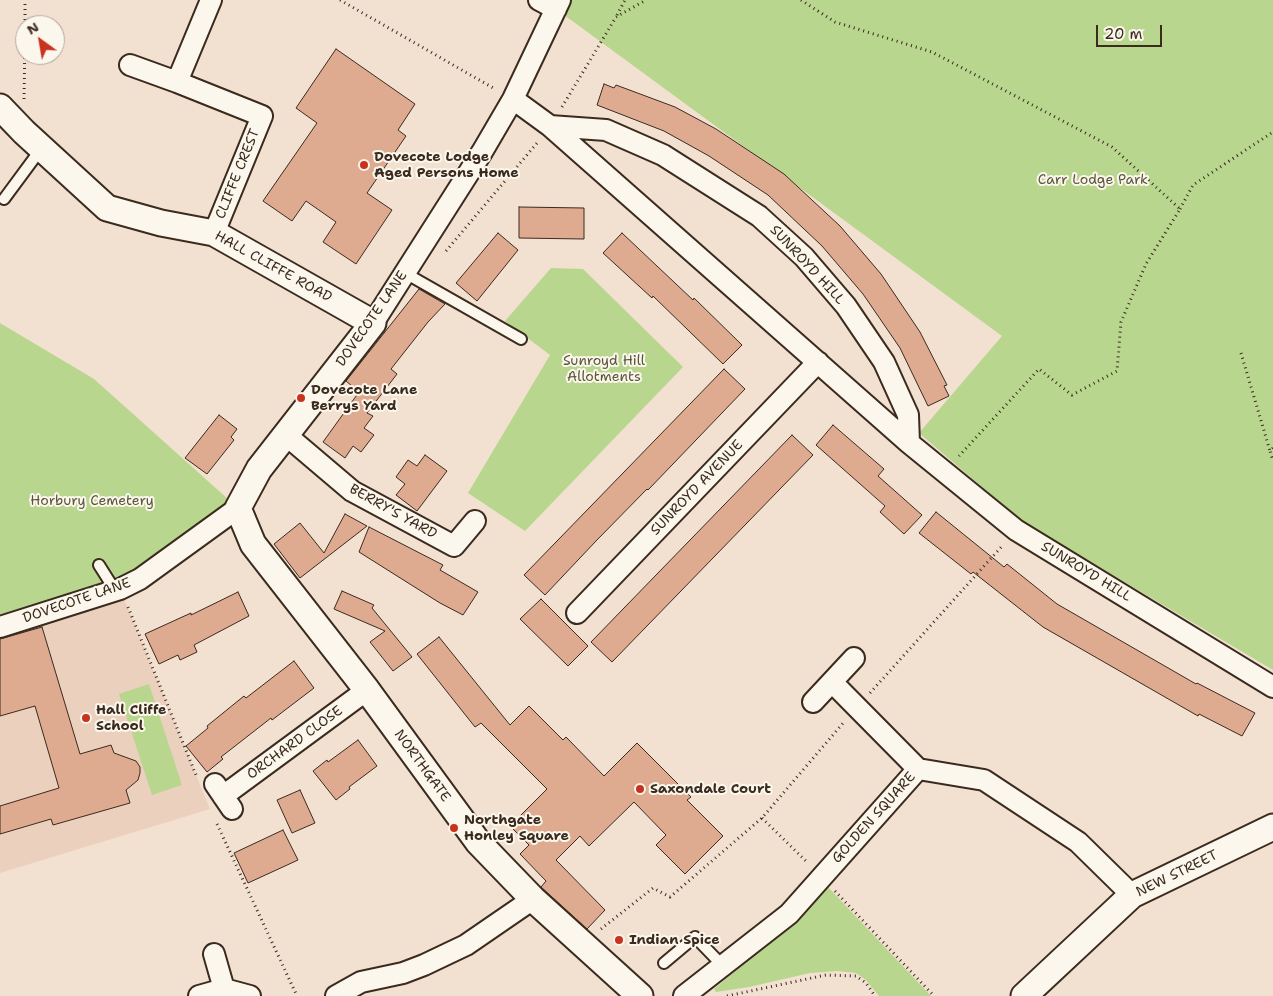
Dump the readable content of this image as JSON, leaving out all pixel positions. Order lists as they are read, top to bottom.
{
  "streets": {
    "street": [
      "CLIFFE CREST",
      "SUNROYD HILL",
      "HALL CLIFFE ROAD",
      "DOVECOTE LANE",
      "SUNROYD AVENUE",
      "BERRY'S YARD",
      "ORCHARD CLOSE",
      "NORTHGATE",
      "GOLDEN SQUARE",
      "NEW STREET"
    ]
  },
  "crossings": [
    ["CLIFFE CREST", "HALL CLIFFE ROAD"],
    ["SUNROYD HILL", "DOVECOTE LANE"],
    ["SUNROYD HILL", "SUNROYD AVENUE"],
    ["HALL CLIFFE ROAD", "DOVECOTE LANE"],
    ["DOVECOTE LANE", "BERRY'S YARD"],
    ["DOVECOTE LANE", "NORTHGATE"],
    ["ORCHARD CLOSE", "NORTHGATE"],
    ["GOLDEN SQUARE", "NEW STREET"]
  ],
  "parks": ["Carr Lodge Park", "Sunroyd Hill Allotments", "Horbury Cemetery"],
  "places": [
    "Dovecote Lodge Aged Persons Home",
    "Dovecote Lane Berrys Yard",
    "Hall Cliffe School",
    "Saxondale Court",
    "Northgate Honley Square",
    "Indian Spice"
  ],
  "scale_bar": "20 m",
  "north": "top left"
}
